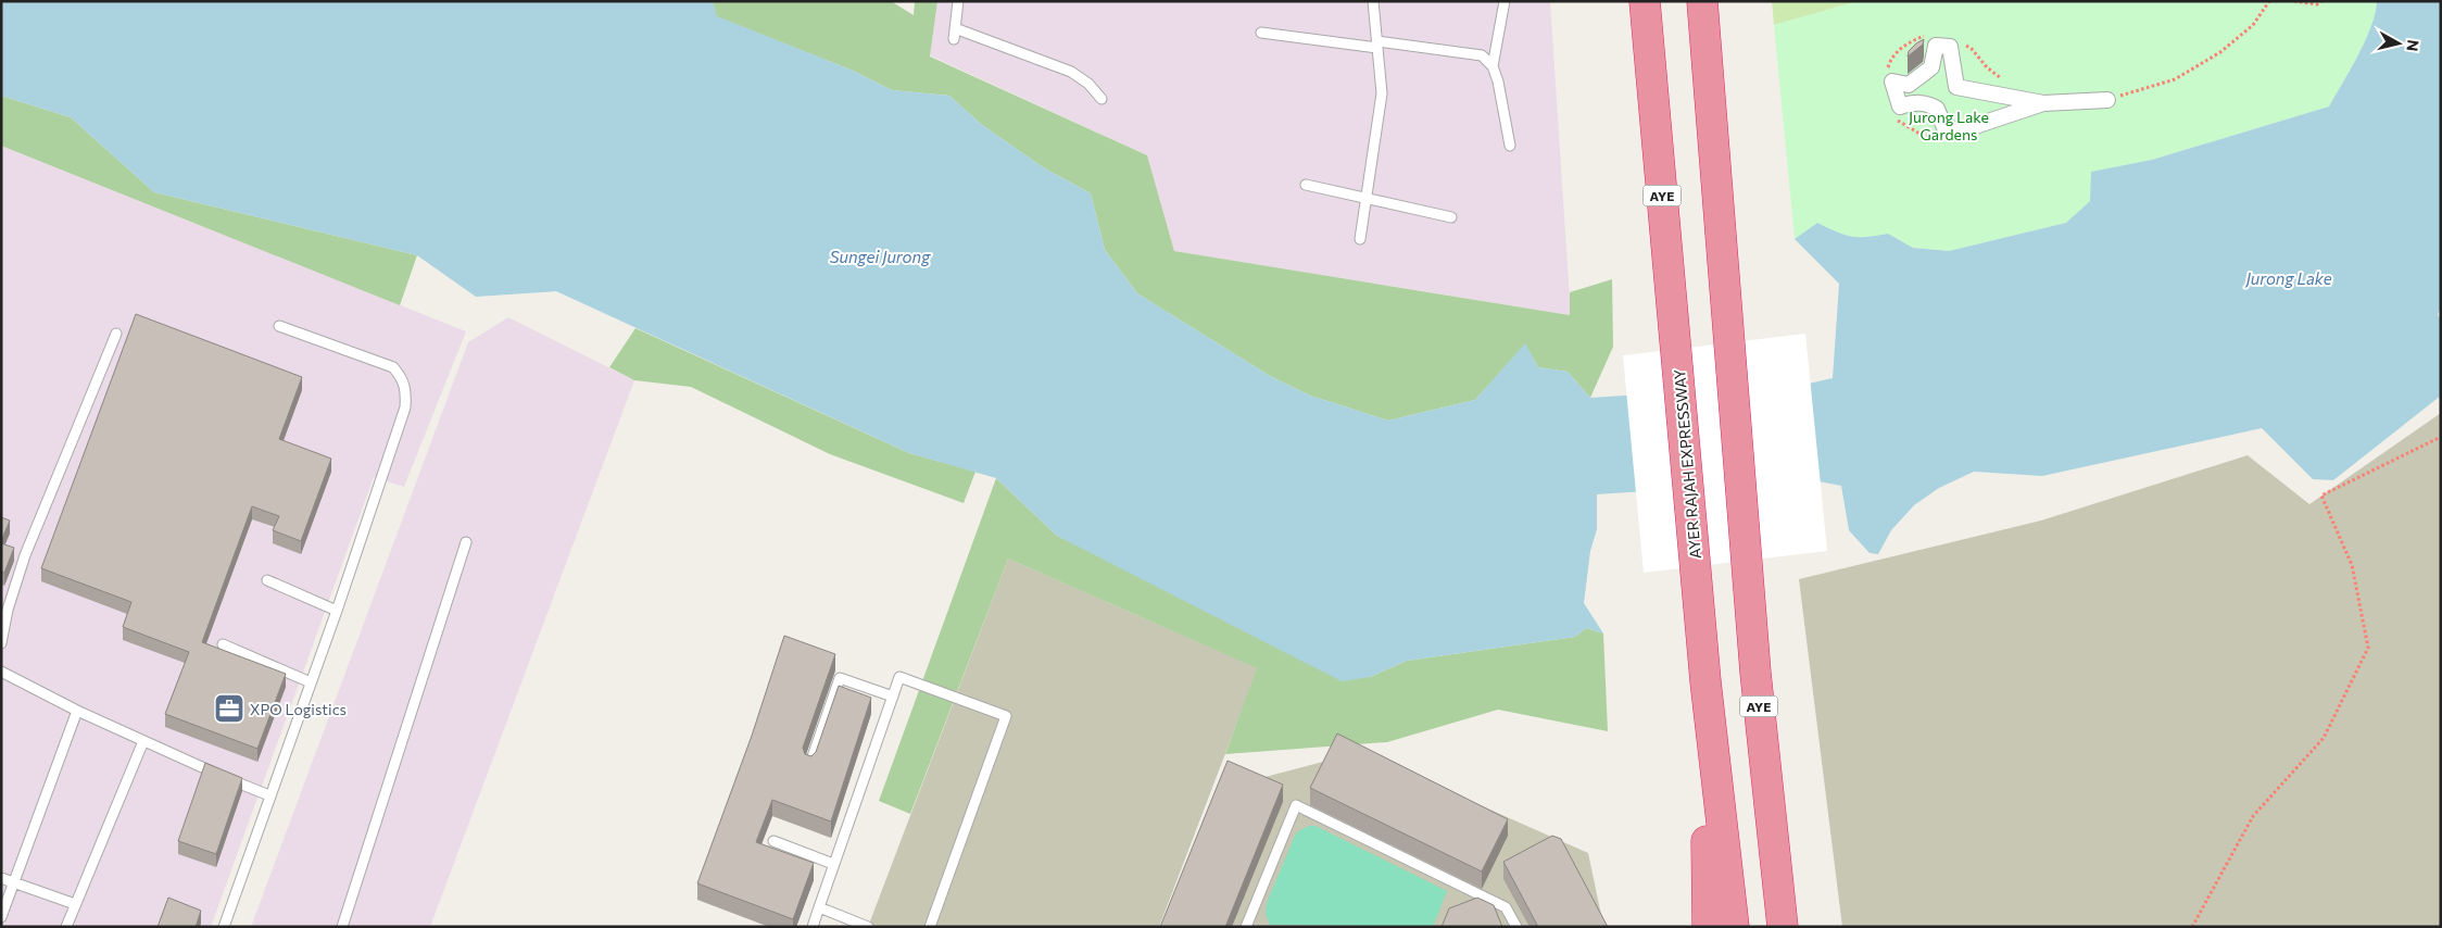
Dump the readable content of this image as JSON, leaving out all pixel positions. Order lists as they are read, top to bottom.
{
  "streets": {
    "highway": ["AYE", "AYER RAJAH EXPRESSWAY"]
  },
  "water": ["Sungei Jurong", "Jurong Lake"],
  "parks": ["Jurong Lake Gardens"],
  "places": {
    "office": ["XPO Logistics"]
  },
  "north": "right"
}
